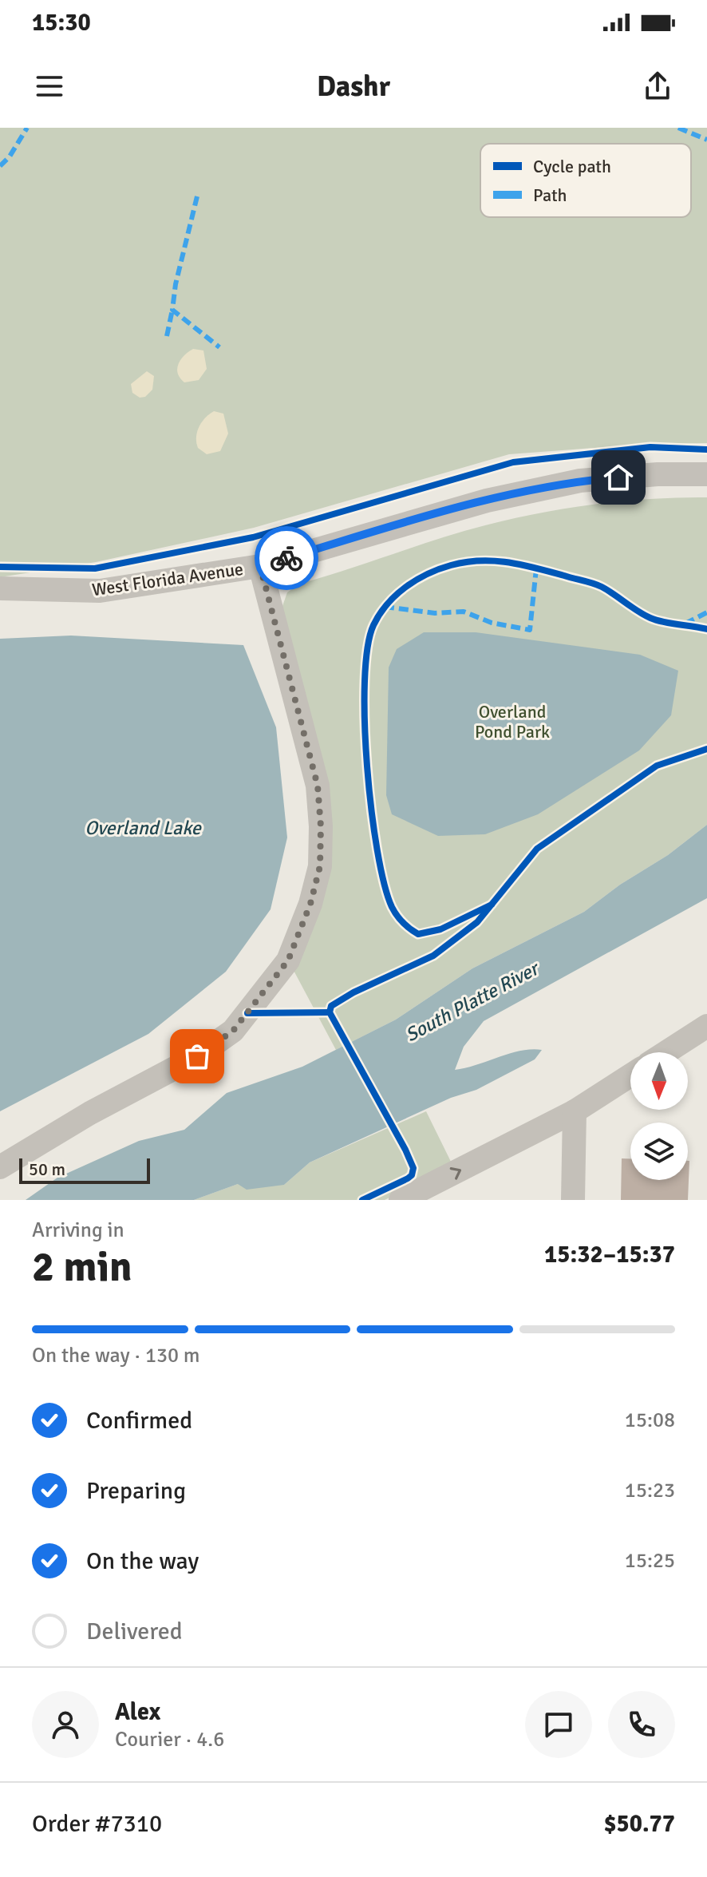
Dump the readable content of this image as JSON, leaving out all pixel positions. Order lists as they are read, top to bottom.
{
  "streets": {
    "street": ["West Florida Avenue"]
  },
  "water": ["Overland Lake", "South Platte River"],
  "parks": ["Overland Pond Park"],
  "legend": ["Cycle path", "Path"],
  "scale_bar": "50 m",
  "north": "bottom",
  "page": {
    "status": "15:30",
    "header": "Dashr",
    "scale": "50 m",
    "heading": ["2 min", "Arriving in", "15:32–15:37"],
    "panel": [
      "Alex",
      "Courier · 4.6",
      "Order #7310",
      "$50.77"
    ],
    "bar": "On the way · 130 m",
    "list": [
      ["Confirmed", "15:08"],
      ["Preparing", "15:23"],
      ["On the way", "15:25"],
      "Delivered"
    ]
  }
}
